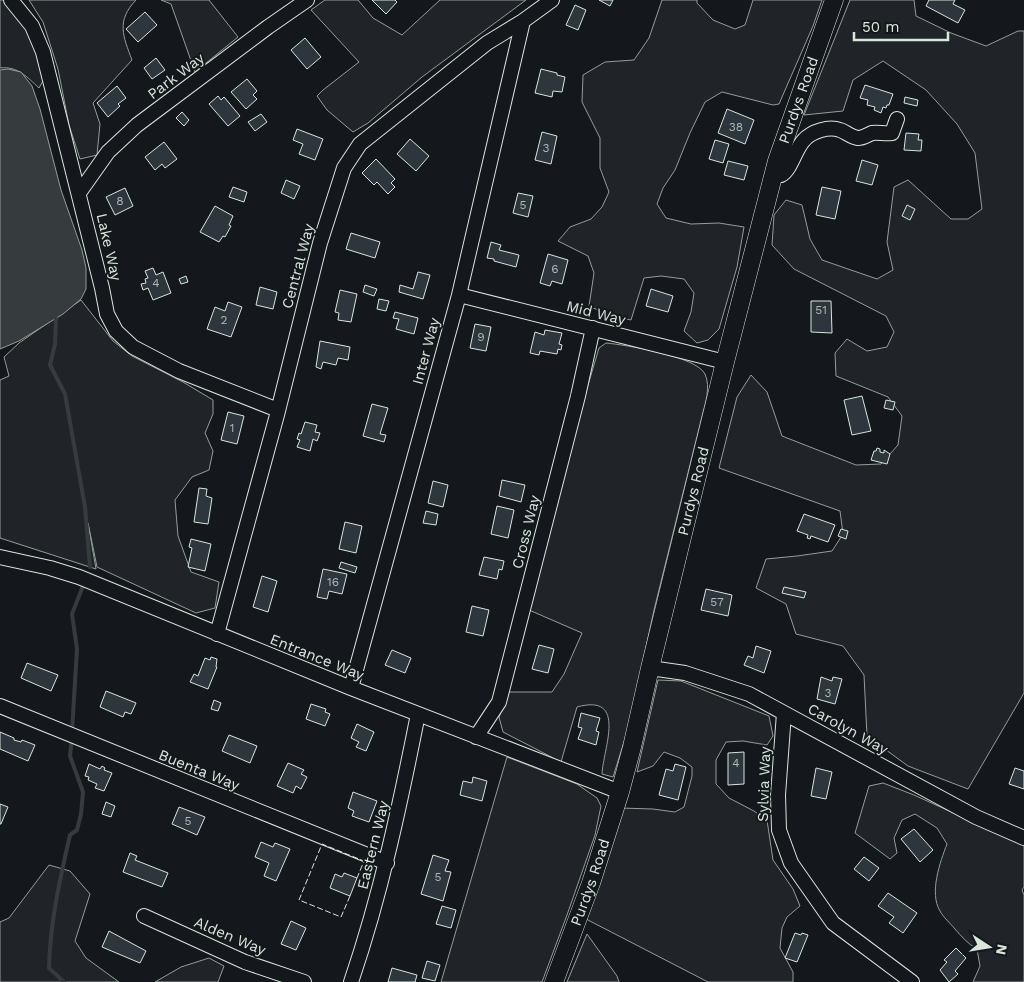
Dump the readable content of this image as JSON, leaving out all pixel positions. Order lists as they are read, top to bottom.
{
  "streets": {
    "main road": ["Purdys Road"],
    "street": [
      "Park Way",
      "Lake Way",
      "Central Way",
      "Mid Way",
      "Inter Way",
      "Cross Way",
      "Entrance Way",
      "Carolyn Way",
      "Buenta Way",
      "Sylvia Way",
      "Eastern Way",
      "Alden Way"
    ]
  },
  "crossings": [
    ["Park Way", "Lake Way"],
    ["Purdys Road", "Mid Way"],
    ["Purdys Road", "Entrance Way"],
    ["Purdys Road", "Carolyn Way"],
    ["Lake Way", "Central Way"],
    ["Central Way", "Inter Way"],
    ["Central Way", "Entrance Way"],
    ["Mid Way", "Inter Way"],
    ["Mid Way", "Cross Way"],
    ["Inter Way", "Entrance Way"],
    ["Cross Way", "Entrance Way"],
    ["Entrance Way", "Eastern Way"],
    ["Carolyn Way", "Sylvia Way"],
    ["Buenta Way", "Eastern Way"]
  ],
  "house_numbers": [
    "38",
    "3",
    "8",
    "5",
    "6",
    "4",
    "51",
    "2",
    "9",
    "1",
    "16",
    "57",
    "3",
    "4",
    "5",
    "5"
  ],
  "scale_bar": "50 m",
  "north": "right"
}
